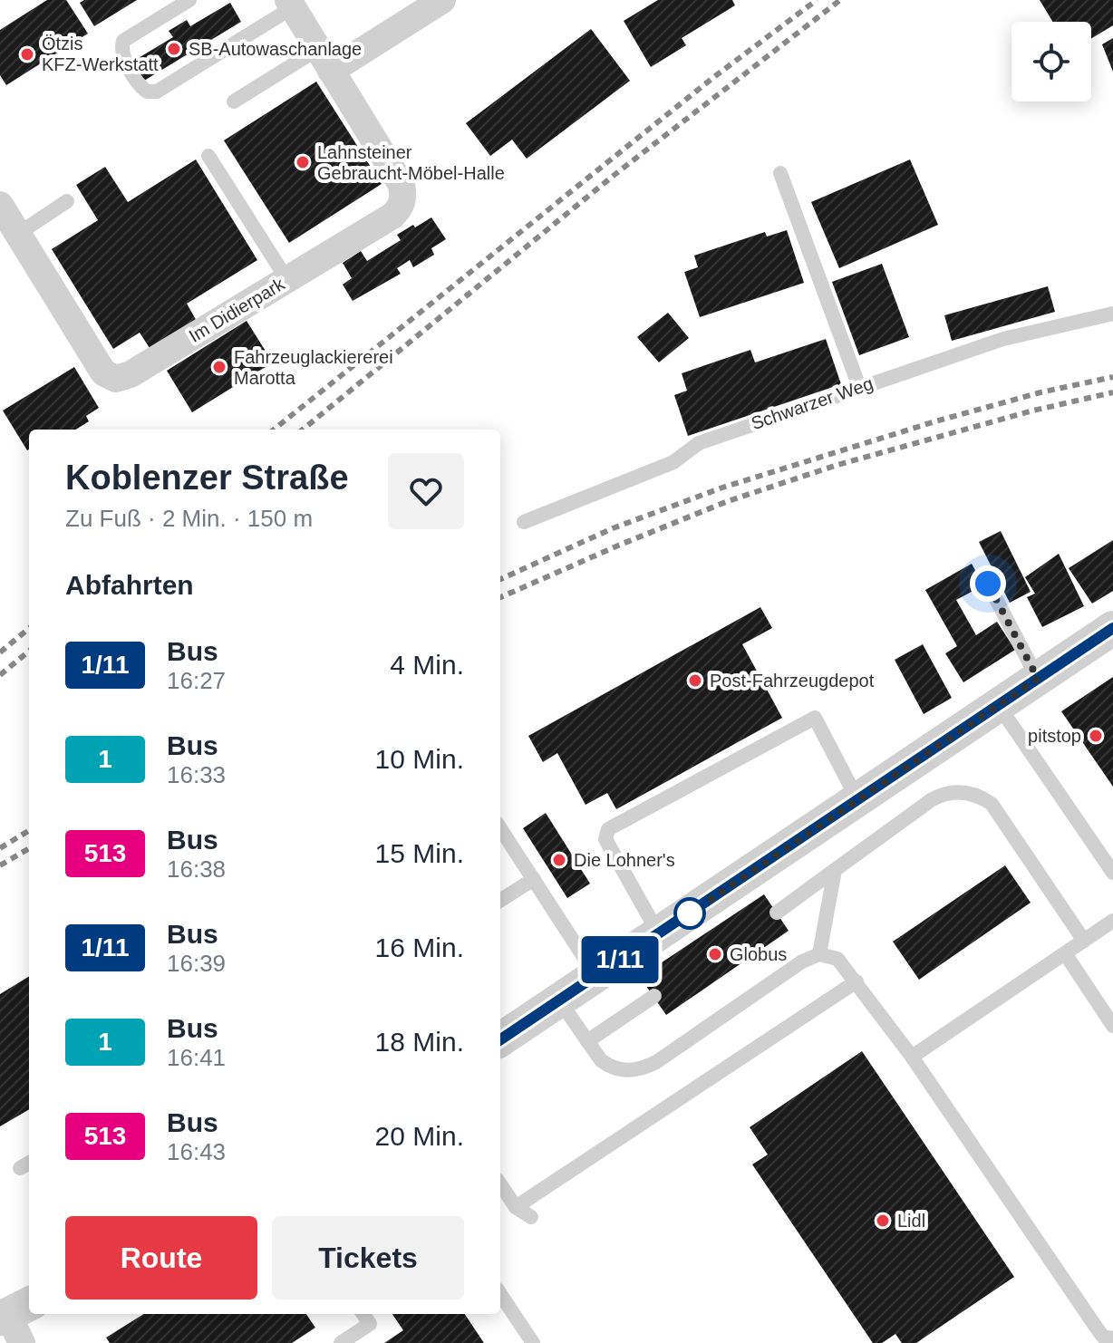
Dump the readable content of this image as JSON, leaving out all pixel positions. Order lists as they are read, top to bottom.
{
  "streets": {
    "street": ["Im Didierpark"],
    "lane": ["Schwarzer Weg"]
  },
  "places": [
    "SB-Autowaschanlage",
    "Ötzis KFZ-Werkstatt",
    "Lahnsteiner Gebraucht-Möbel-Halle",
    "Fahrzeuglackiererei Marotta",
    "Post-Fahrzeugdepot",
    "pitstop",
    "Die Lohner's",
    "Globus",
    "Lidl"
  ],
  "lines": ["bus line 1/11"],
  "page": {
    "on_map": "1/11",
    "heading": [
      ["Koblenzer Straße", "Zu Fuß · 2 Min. · 150 m"],
      "Abfahrten"
    ],
    "list": [
      {
        "mark": "1/11",
        "name": "Bus",
        "note": "16:27",
        "value": "4 Min."
      },
      {
        "mark": "1",
        "name": "Bus",
        "note": "16:33",
        "value": "10 Min."
      },
      {
        "mark": "513",
        "name": "Bus",
        "note": "16:38",
        "value": "15 Min."
      },
      {
        "mark": "1/11",
        "name": "Bus",
        "note": "16:39",
        "value": "16 Min."
      },
      {
        "mark": "1",
        "name": "Bus",
        "note": "16:41",
        "value": "18 Min."
      },
      {
        "mark": "513",
        "name": "Bus",
        "note": "16:43",
        "value": "20 Min."
      }
    ],
    "buttons": ["Route", "Tickets"]
  }
}
